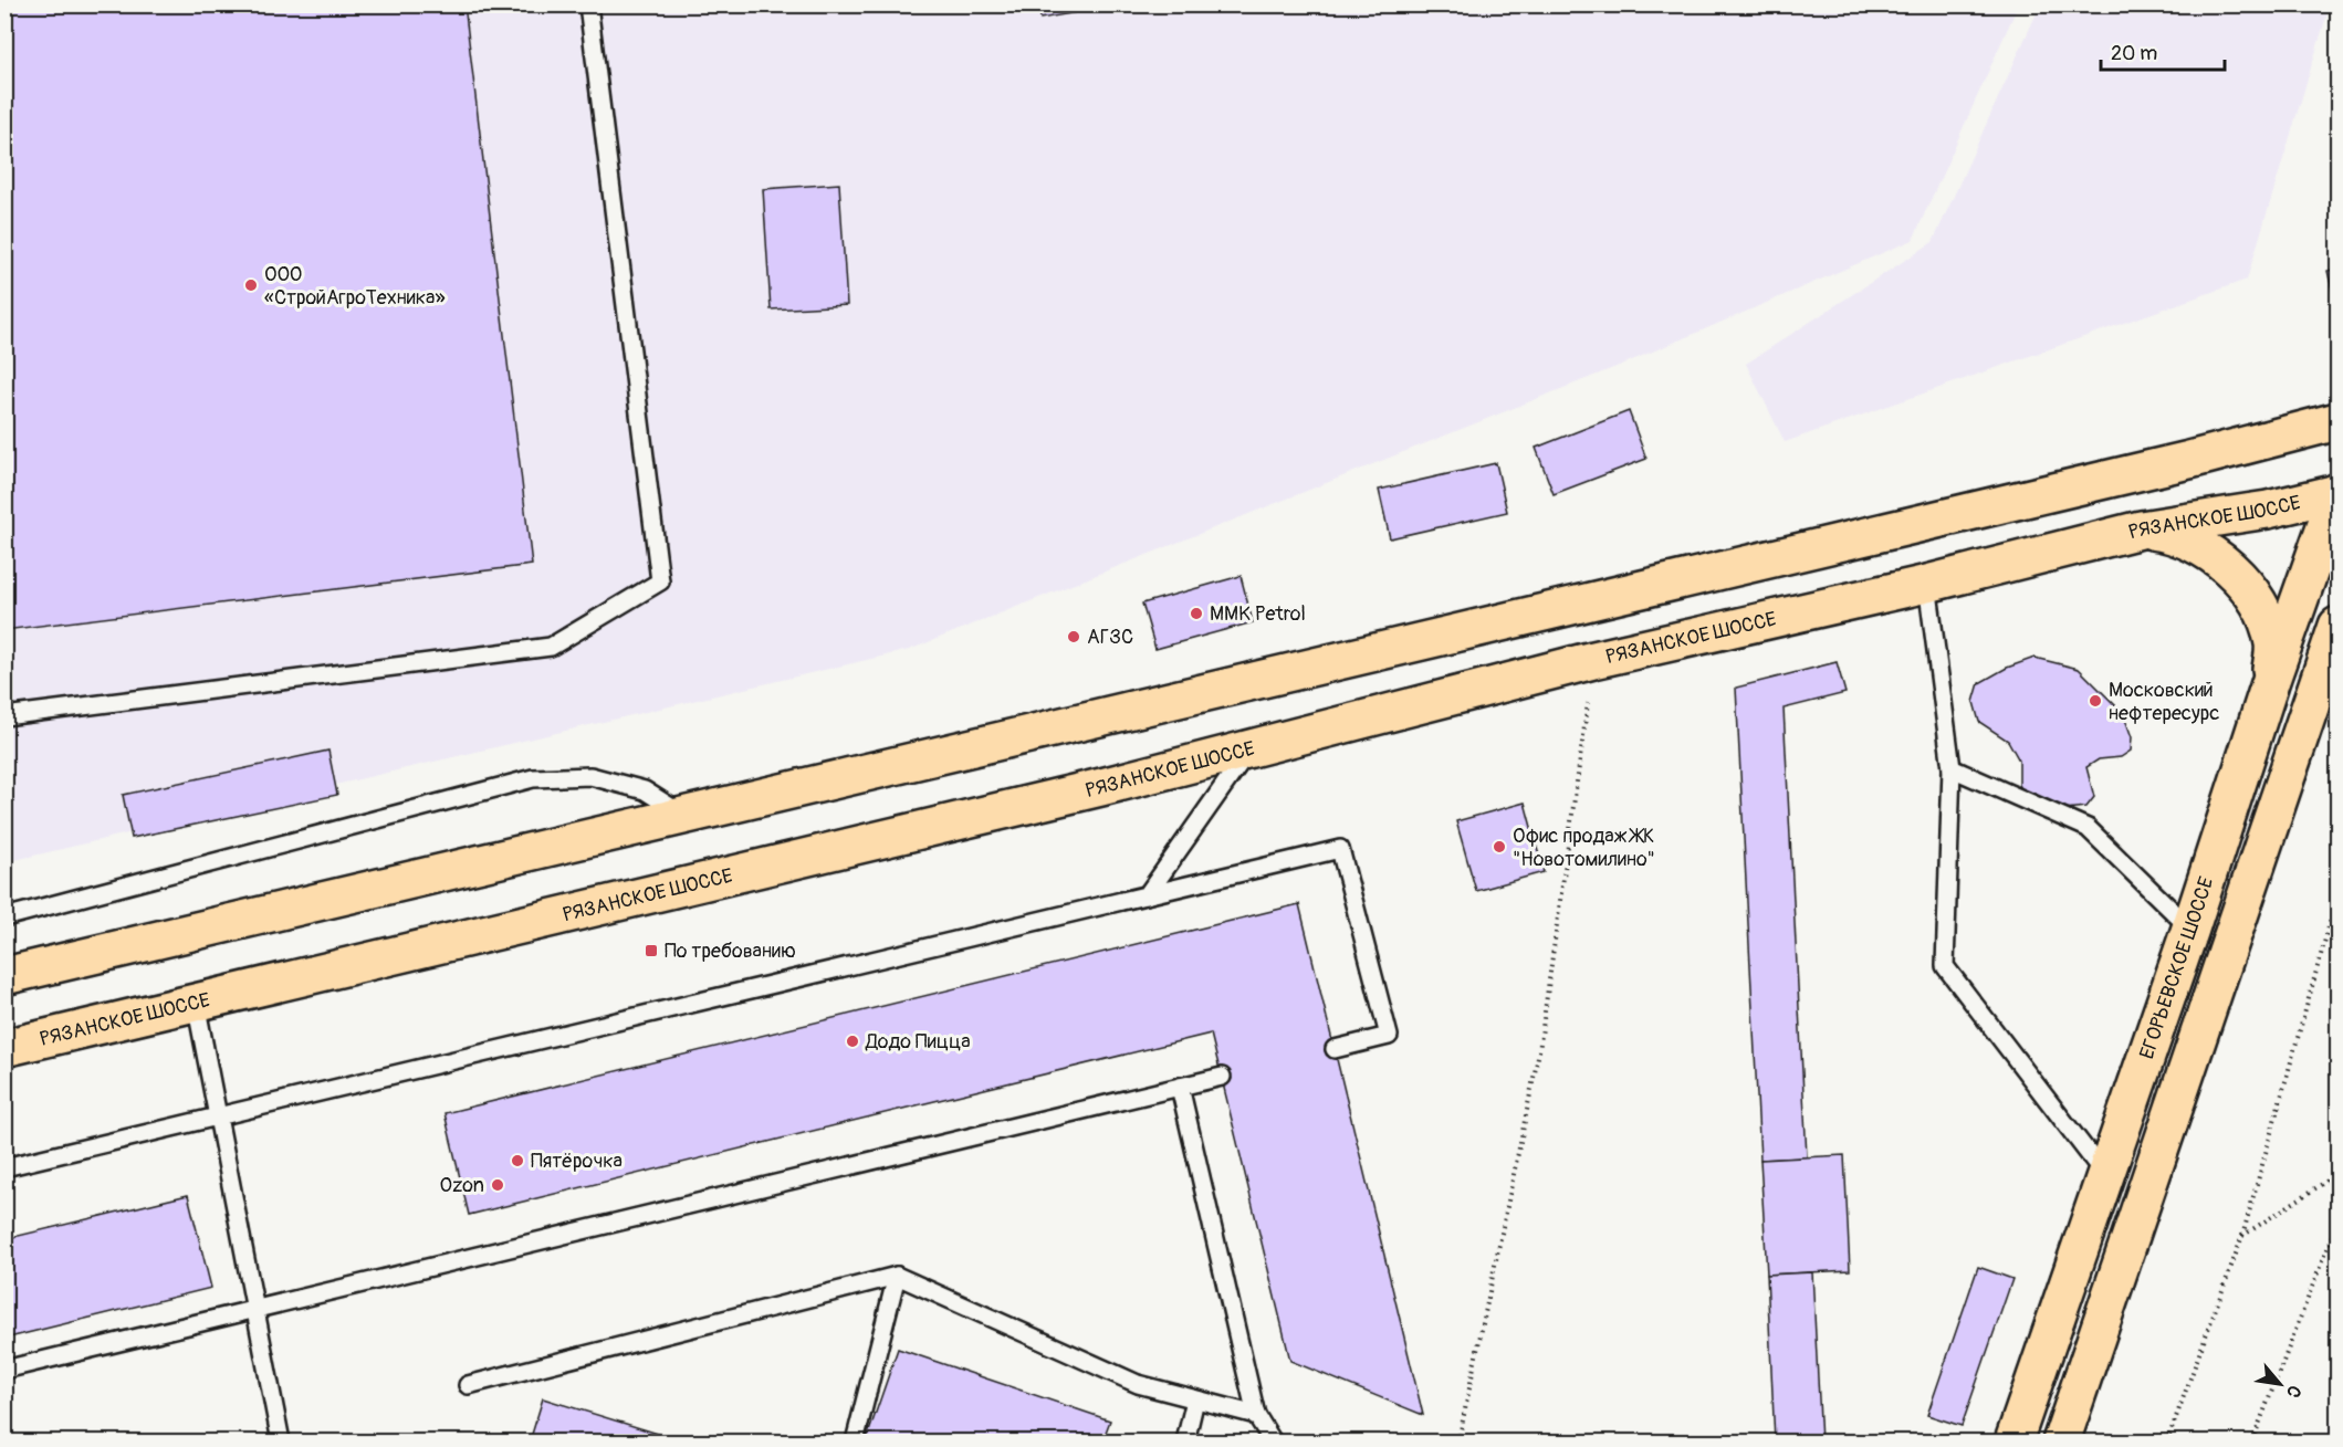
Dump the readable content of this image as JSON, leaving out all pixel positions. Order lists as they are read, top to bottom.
{
  "streets": {
    "main road": ["РЯЗАНСКОЕ ШОССЕ", "ЕГОРЬЕВСКОЕ ШОССЕ"]
  },
  "crossings": [
    ["РЯЗАНСКОЕ ШОССЕ", "ЕГОРЬЕВСКОЕ ШОССЕ"]
  ],
  "places": {
    "other": [
      "ООО «СтройАгроТехника»",
      "MMK Petrol",
      "АГЗС",
      "Московский нефтересурс",
      "Офис продаж ЖК \"Новотомилино\"",
      "Додо Пицца",
      "Пятёрочка",
      "Ozon"
    ],
    "transit": ["По требованию"]
  },
  "scale_bar": "20 m",
  "north": "bottom right"
}
